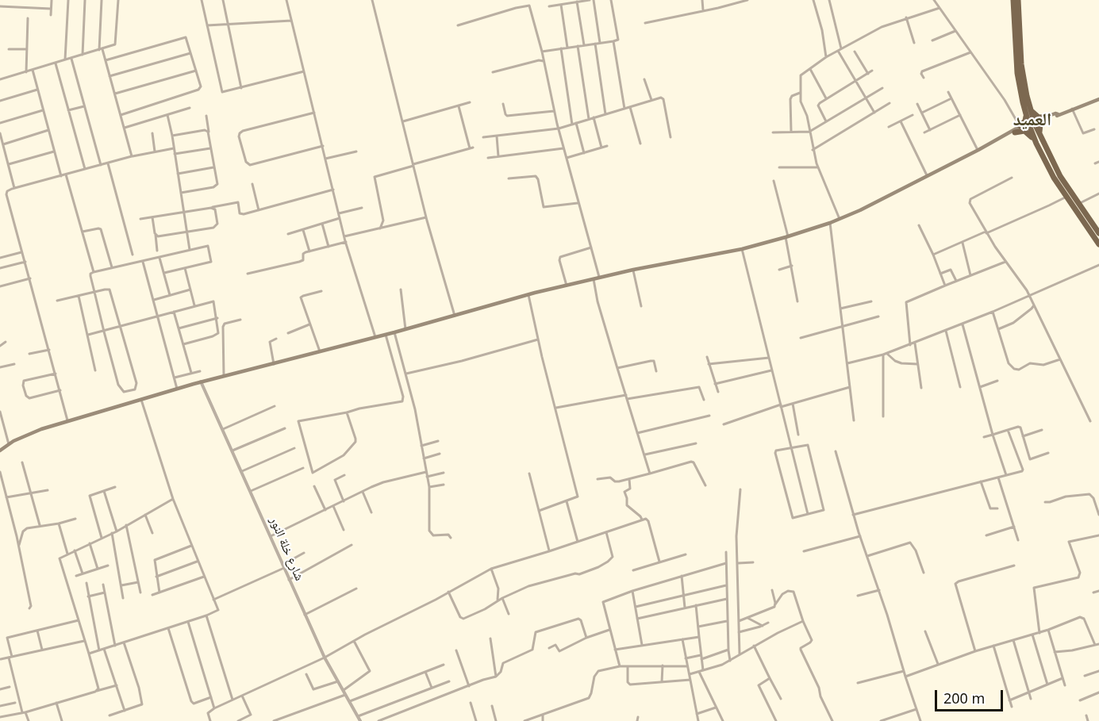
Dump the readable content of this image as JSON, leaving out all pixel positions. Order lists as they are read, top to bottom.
{
  "streets": {
    "street": ["شارع خلة النور"]
  },
  "districts": ["العميد"],
  "scale_bar": "200 m"
}
